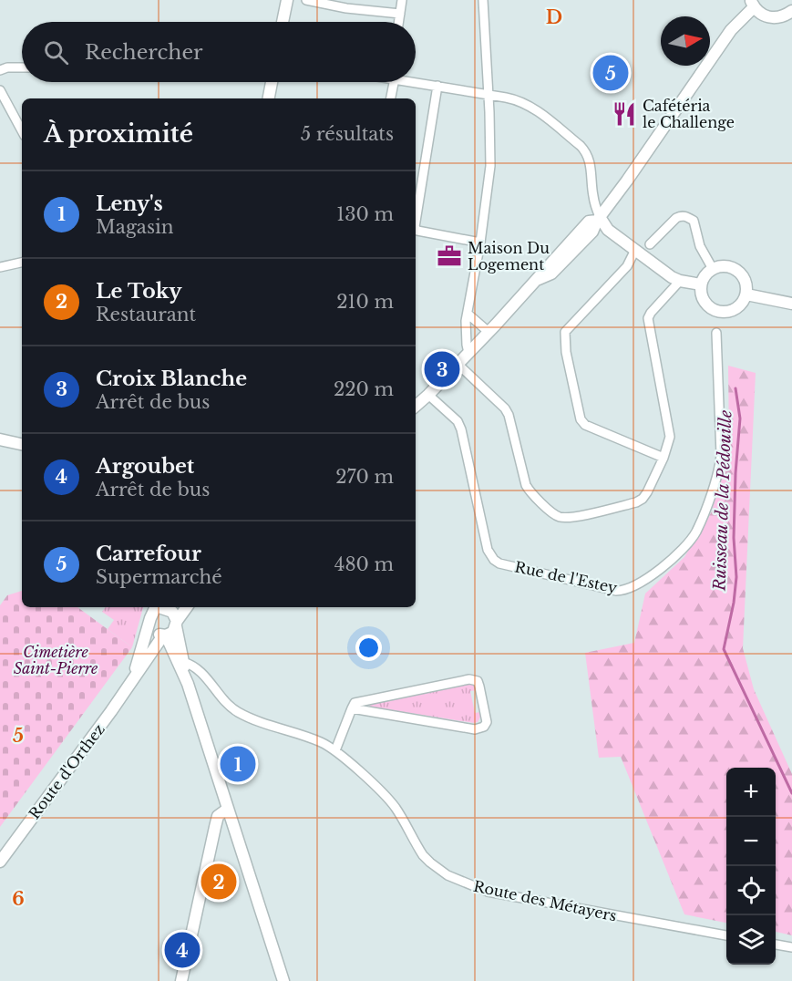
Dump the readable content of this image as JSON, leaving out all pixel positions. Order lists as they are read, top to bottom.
{
  "streets": {
    "main road": ["Route d'Orthez"],
    "street": ["Rue de l'Estey", "Route des Métayers"]
  },
  "water": ["Ruisseau de la Pédouille"],
  "parks": ["Cimetière Saint-Pierre"],
  "places": {
    "restaurant": ["Cafétéria le Challenge"],
    "office": ["Maison Du Logement"]
  },
  "north": "right",
  "page": {
    "search": "Rechercher",
    "pins": [
      "5",
      "3",
      "1",
      "2",
      "4"
    ],
    "heading": ["À proximité", "5 résultats"],
    "list": [
      {
        "mark": "1",
        "name": "Leny's",
        "note": "Magasin",
        "value": "130 m"
      },
      {
        "mark": "2",
        "name": "Le Toky",
        "note": "Restaurant",
        "value": "210 m"
      },
      {
        "mark": "3",
        "name": "Croix Blanche",
        "note": "Arrêt de bus",
        "value": "220 m"
      },
      {
        "mark": "4",
        "name": "Argoubet",
        "note": "Arrêt de bus",
        "value": "270 m"
      },
      {
        "mark": "5",
        "name": "Carrefour",
        "note": "Supermarché",
        "value": "480 m"
      }
    ],
    "map_buttons": ["+", "−"]
  },
  "grid": {
    "columns": ["D"],
    "rows": ["5", "6"]
  }
}
